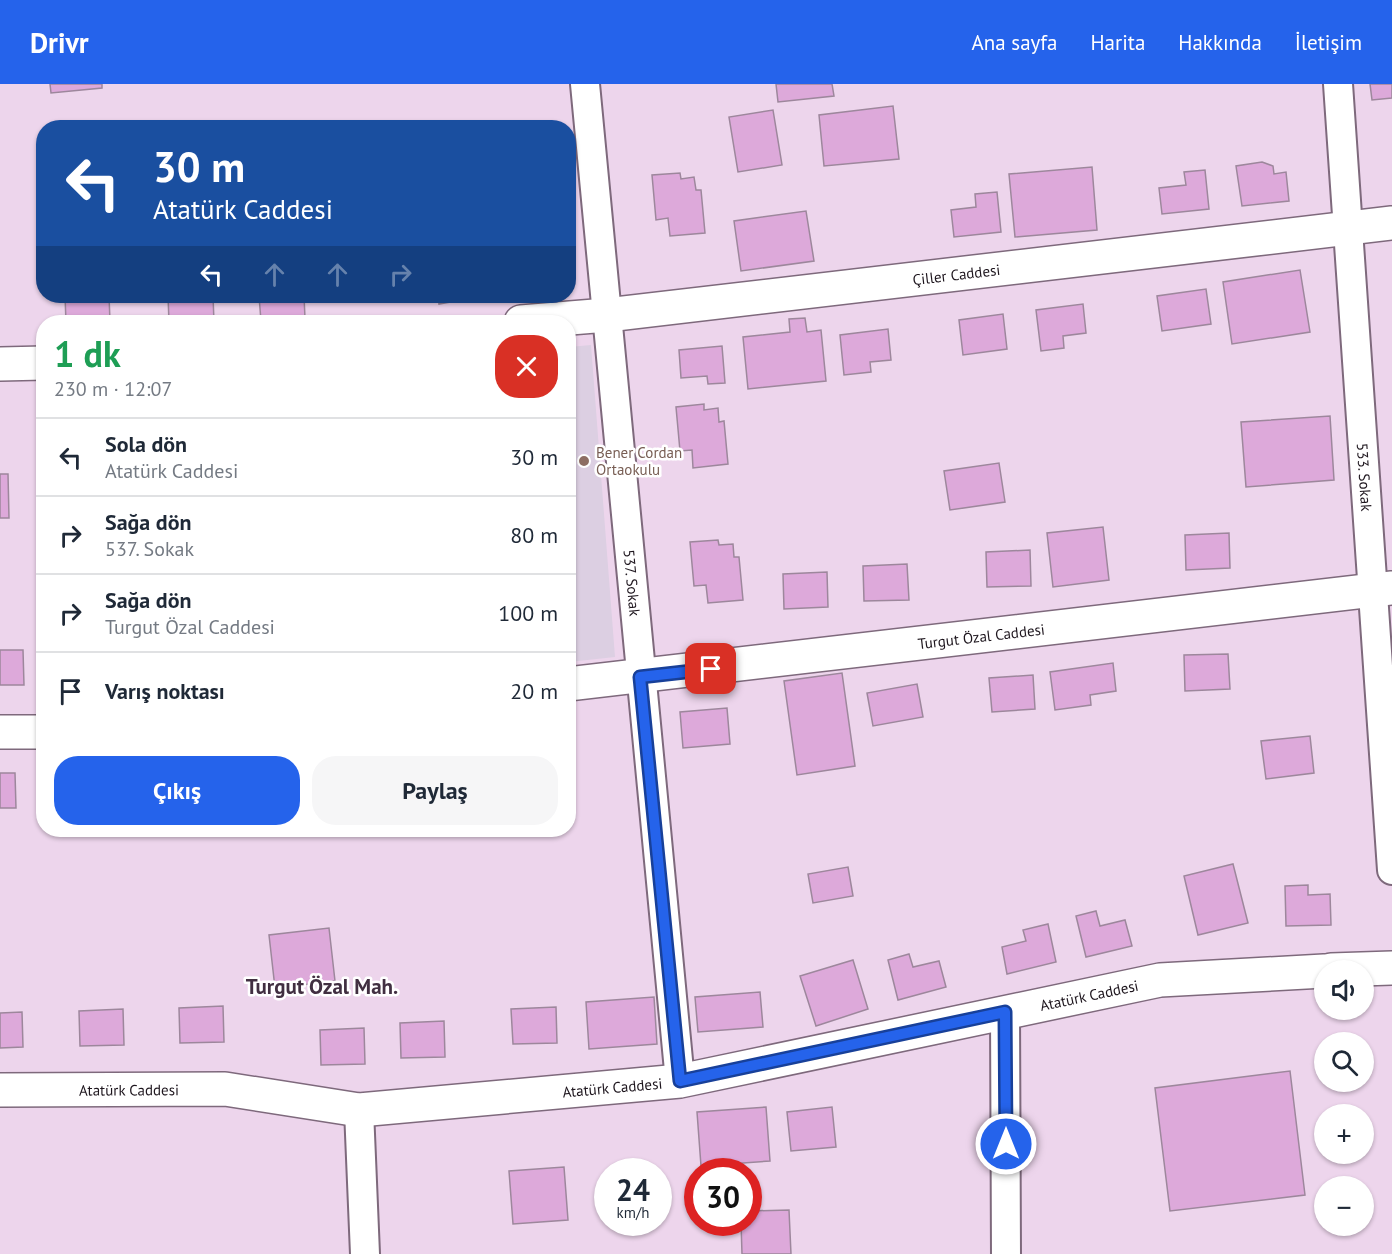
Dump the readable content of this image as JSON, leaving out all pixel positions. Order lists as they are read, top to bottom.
{
  "streets": {
    "street": [
      "Çiller Caddesi",
      "533. Sokak",
      "537. Sokak",
      "Turgut Özal Caddesi",
      "Atatürk Caddesi"
    ]
  },
  "crossings": [
    ["Çiller Caddesi", "533. Sokak"],
    ["Çiller Caddesi", "537. Sokak"],
    ["533. Sokak", "Turgut Özal Caddesi"],
    ["537. Sokak", "Turgut Özal Caddesi"],
    ["537. Sokak", "Atatürk Caddesi"]
  ],
  "districts": ["Turgut Özal Mah."],
  "places": ["Bener Cordan Ortaokulu"],
  "page": {
    "header": "Drivr",
    "nav": [
      "Ana sayfa",
      "Harita",
      "Hakkında",
      "İletişim"
    ],
    "turn": ["30 m", "Atatürk Caddesi"],
    "heading": ["1 dk", "230 m · 12:07"],
    "list": [
      {
        "name": "Sola dön",
        "note": "Atatürk Caddesi",
        "value": "30 m"
      },
      {
        "name": "Sağa dön",
        "note": "537. Sokak",
        "value": "80 m"
      },
      {
        "name": "Sağa dön",
        "note": "Turgut Özal Caddesi",
        "value": "100 m"
      },
      {
        "name": "Varış noktası",
        "value": "20 m"
      }
    ],
    "buttons": ["Çıkış", "Paylaş"],
    "map_buttons": ["+", "−"],
    "speed": "24 km/h",
    "limit": "30"
  }
}
